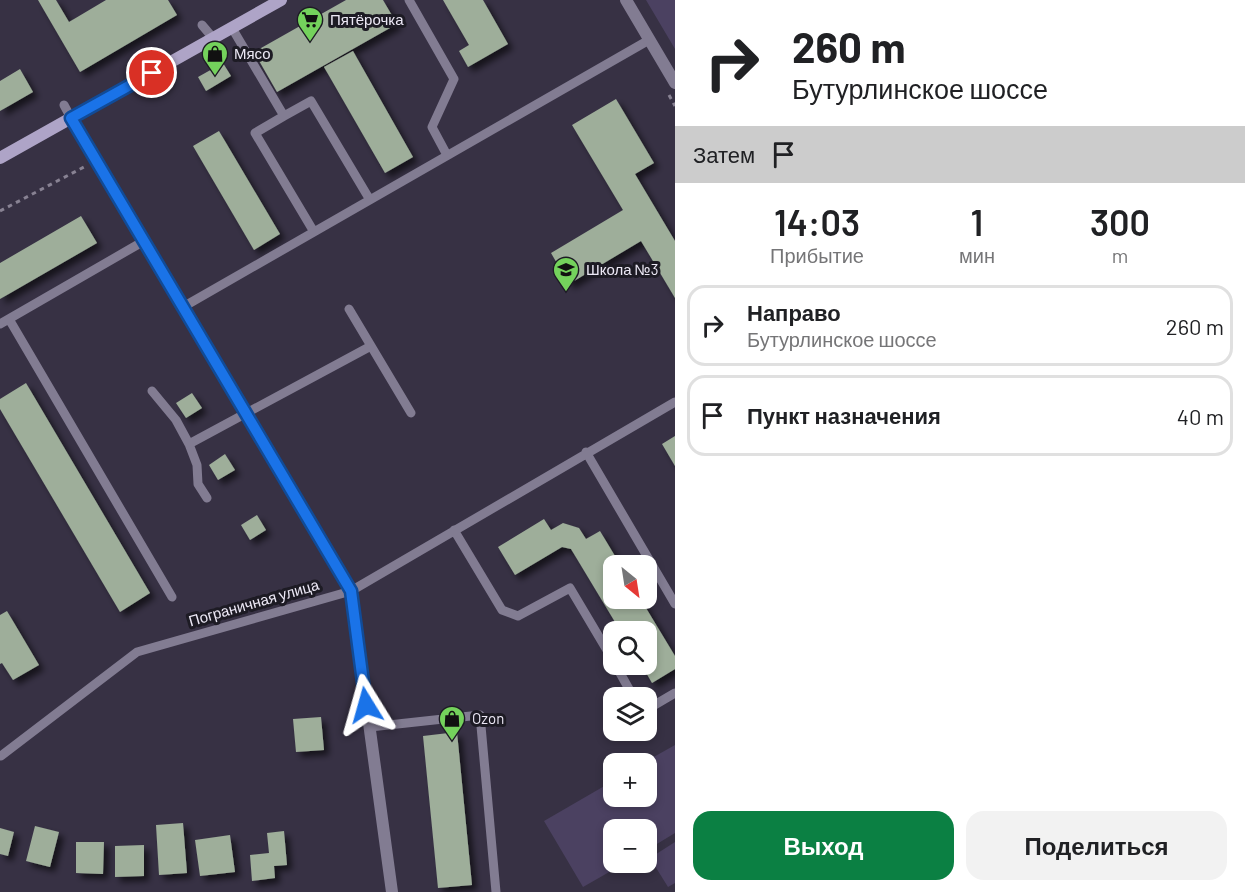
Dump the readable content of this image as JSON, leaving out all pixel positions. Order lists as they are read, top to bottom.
{
  "streets": {
    "lane": ["Пограничная улица"]
  },
  "places": {
    "supermarket": ["Пятёрочка"],
    "shop": ["Мясо", "Ozon"],
    "school or university": ["Школа №3"]
  },
  "north": "bottom right",
  "page": {
    "turn": ["260 m", "Бутурлинское шоссе"],
    "then": "Затем",
    "eta": [
      "14:03",
      "Прибытие",
      "1",
      "мин",
      "300",
      "m"
    ],
    "list": [
      {
        "name": "Направо",
        "note": "Бутурлинское шоссе",
        "value": "260 m"
      },
      {
        "name": "Пункт назначения",
        "value": "40 m"
      }
    ],
    "map_buttons": ["+", "−"],
    "buttons": ["Выход", "Поделиться"]
  }
}
